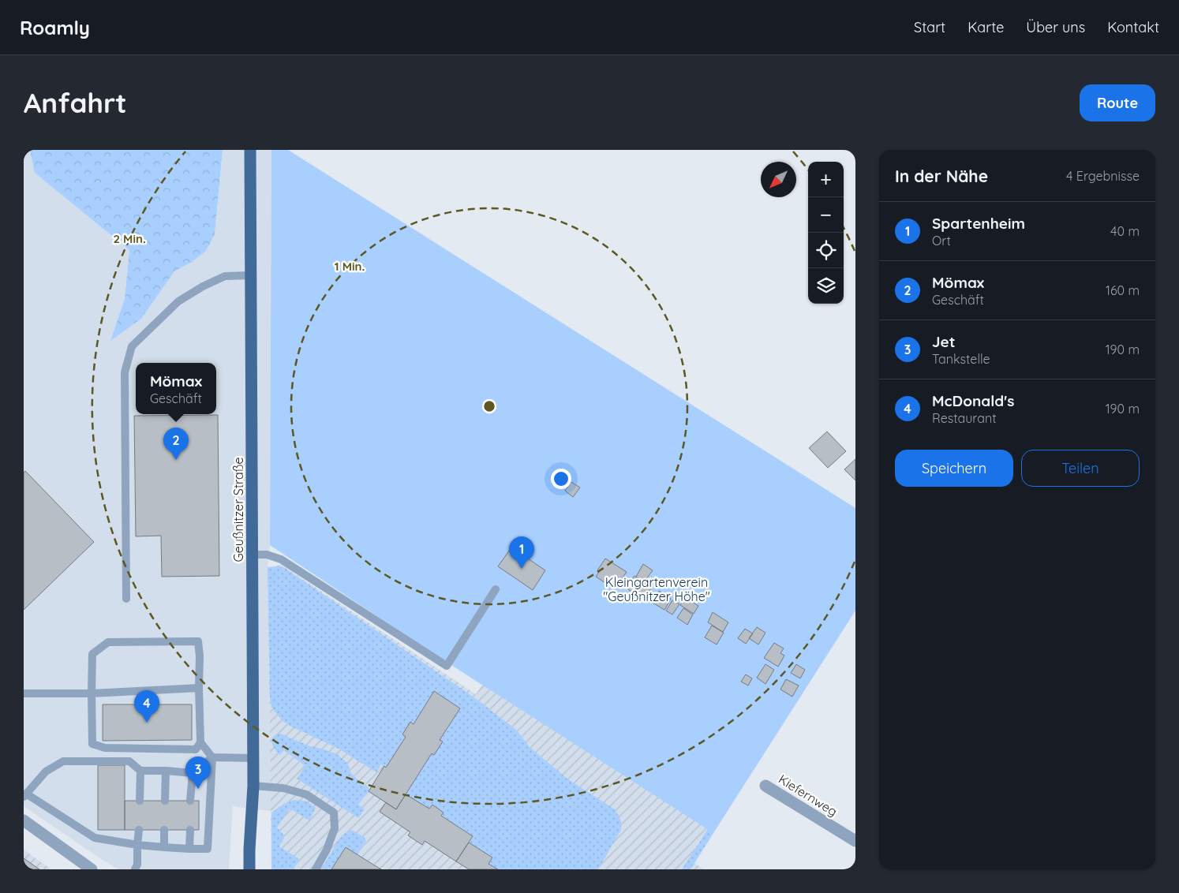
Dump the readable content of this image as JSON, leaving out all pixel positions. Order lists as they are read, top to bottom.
{
  "streets": {
    "main road": ["Geußnitzer Straße"],
    "street": ["Kiefernweg"]
  },
  "parks": ["Kleingartenverein \"Geußnitzer Höhe\""],
  "north": "bottom left",
  "page": {
    "header": "Roamly",
    "nav": [
      "Start",
      "Karte",
      "Über uns",
      "Kontakt"
    ],
    "buttons": [
      "Route",
      ["Speichern", "Teilen"]
    ],
    "title": "Anfahrt",
    "heading": ["In der Nähe", "4 Ergebnisse"],
    "map_buttons": ["+", "−"],
    "list": [
      {
        "mark": "1",
        "name": "Spartenheim",
        "note": "Ort",
        "value": "40 m"
      },
      {
        "mark": "2",
        "name": "Mömax",
        "note": "Geschäft",
        "value": "160 m"
      },
      {
        "mark": "3",
        "name": "Jet",
        "note": "Tankstelle",
        "value": "190 m"
      },
      {
        "mark": "4",
        "name": "McDonald's",
        "note": "Restaurant",
        "value": "190 m"
      }
    ],
    "popup": ["Mömax", "Geschäft"],
    "pins": [
      "2",
      "1",
      "4",
      "3"
    ]
  },
  "rings": ["2 Min.", "1 Min."]
}
